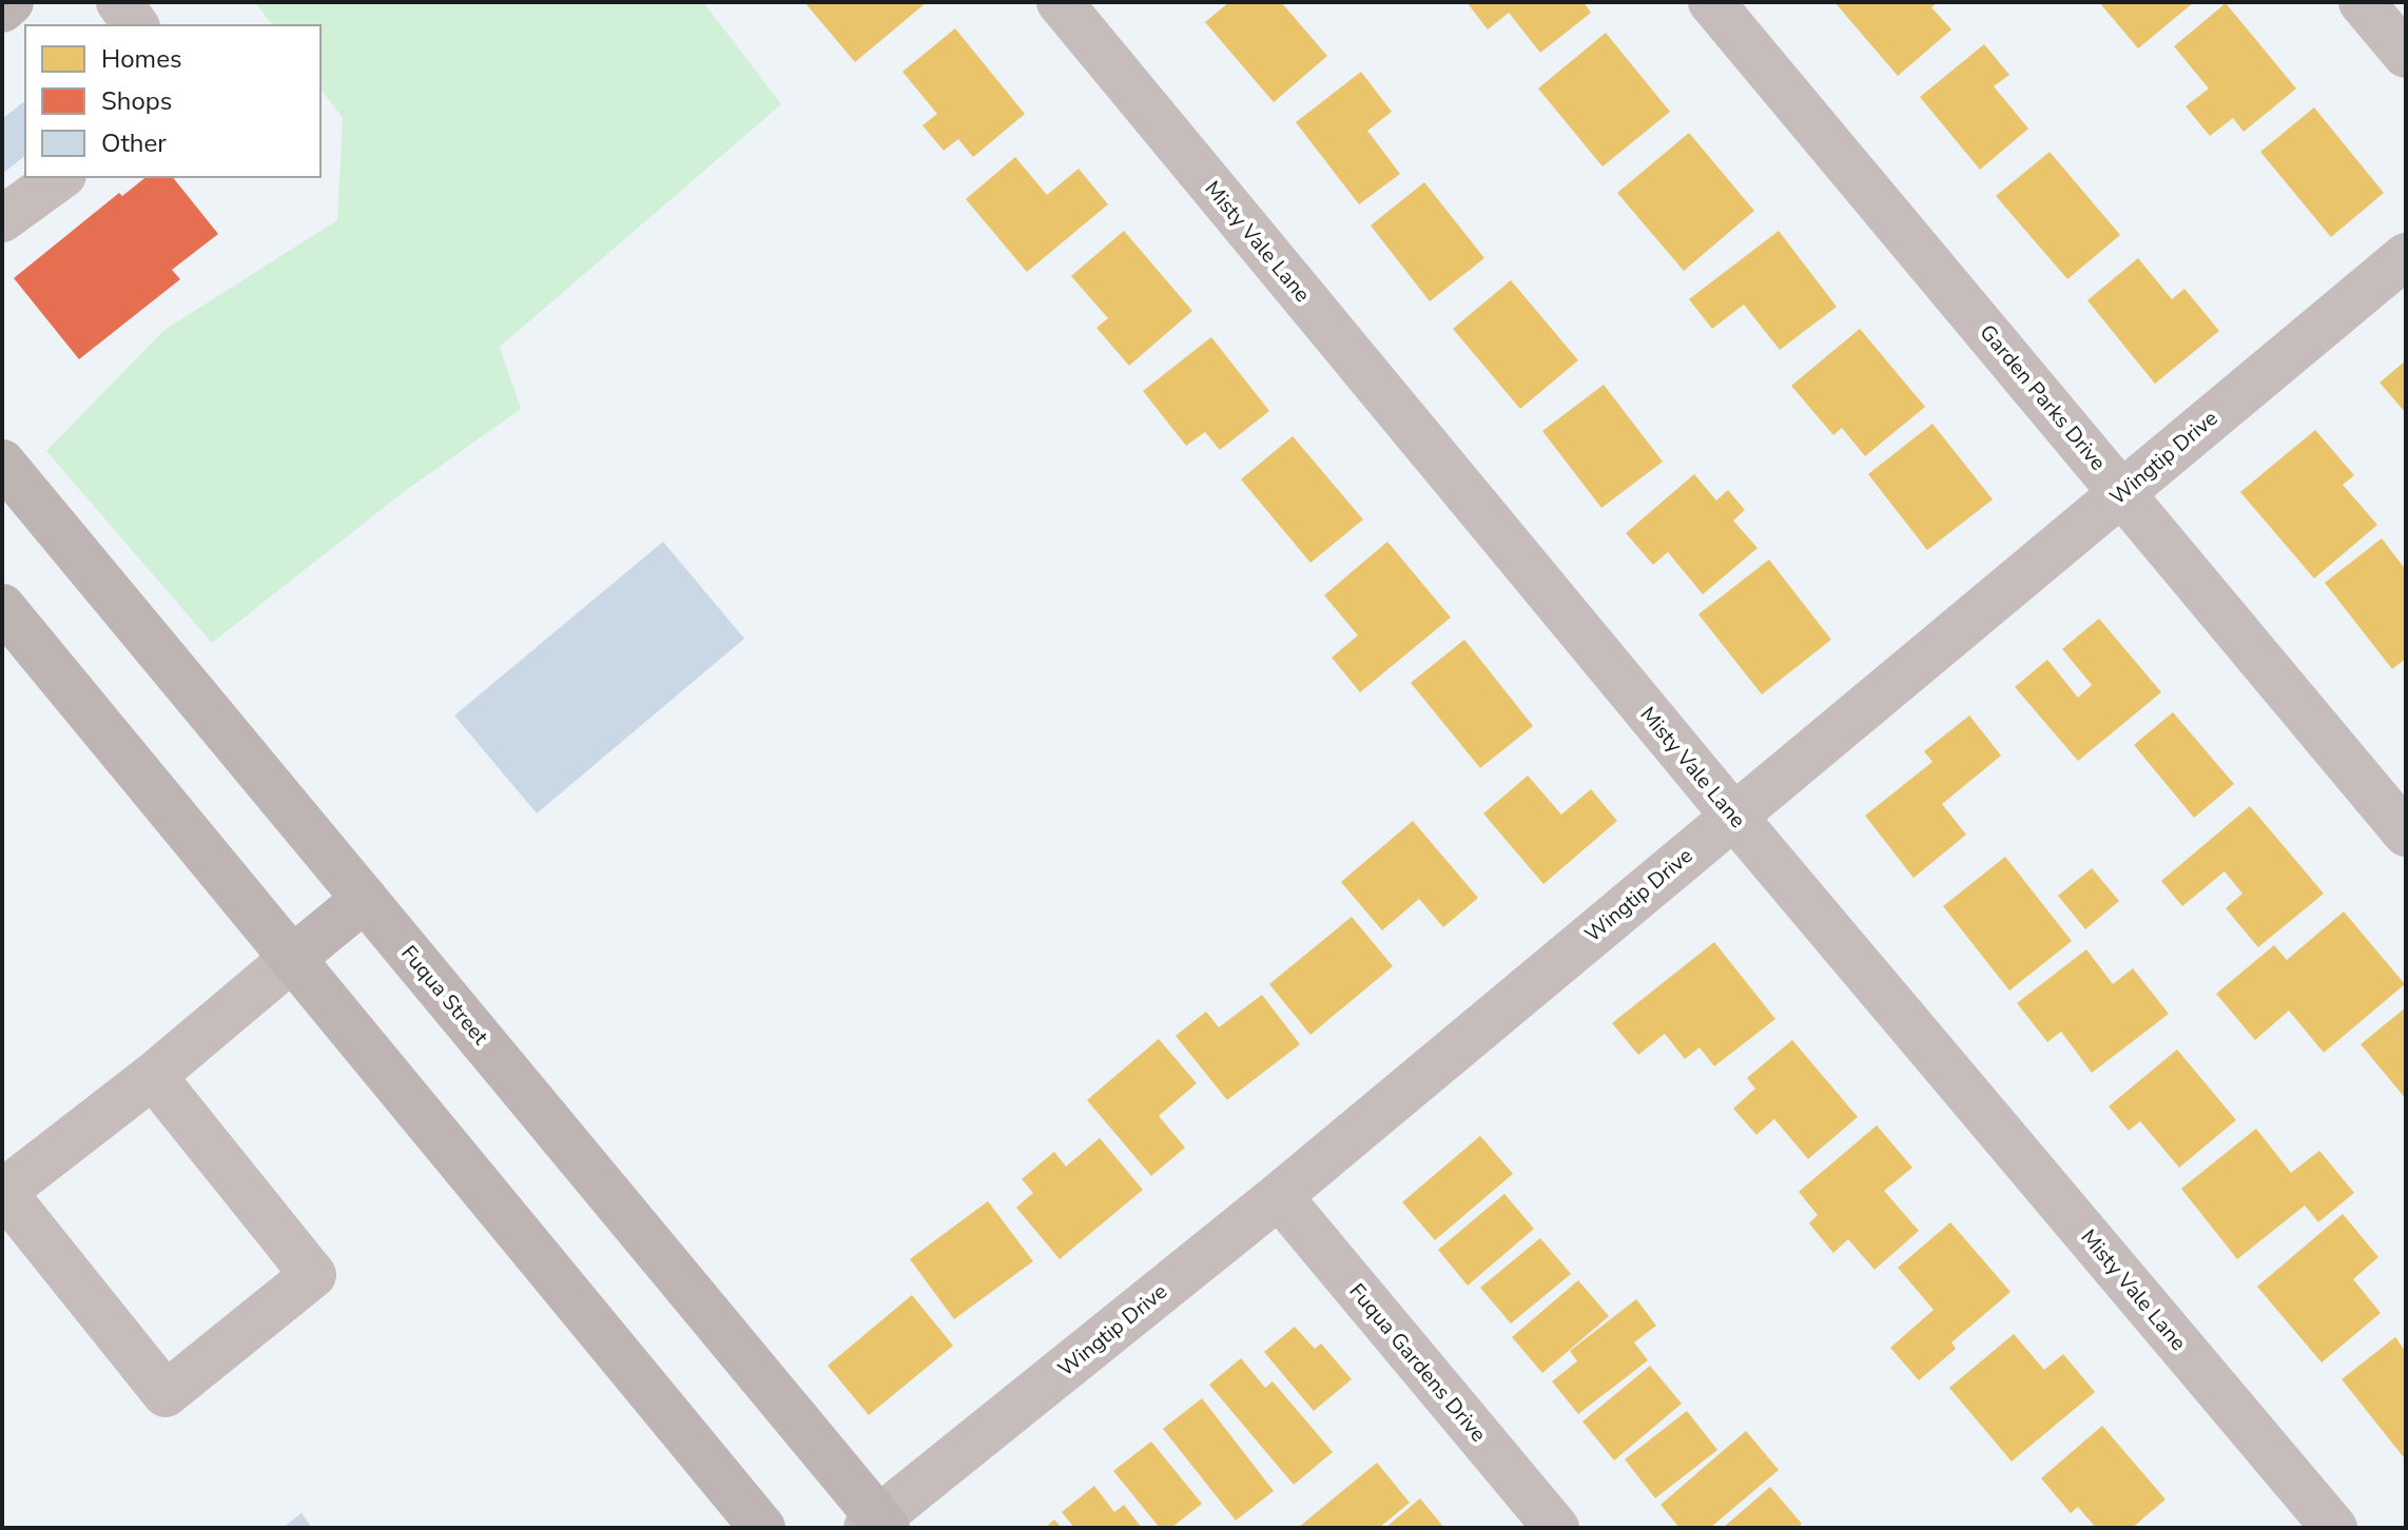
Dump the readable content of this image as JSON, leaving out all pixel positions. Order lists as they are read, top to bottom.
{
  "streets": {
    "main road": ["Fuqua Street"],
    "street": [
      "Misty Vale Lane",
      "Garden Parks Drive",
      "Wingtip Drive",
      "Fuqua Gardens Drive"
    ]
  },
  "crossings": [
    ["Misty Vale Lane", "Wingtip Drive"],
    ["Garden Parks Drive", "Wingtip Drive"],
    ["Wingtip Drive", "Fuqua Street"],
    ["Wingtip Drive", "Fuqua Gardens Drive"]
  ],
  "legend": ["Homes", "Shops", "Other"]
}
